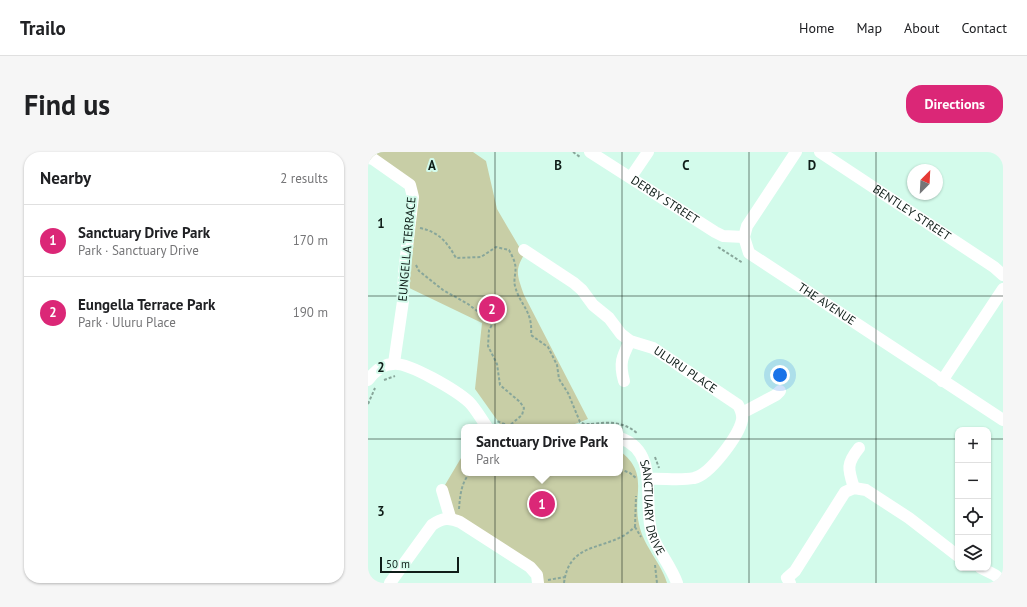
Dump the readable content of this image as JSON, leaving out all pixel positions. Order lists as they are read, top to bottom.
{
  "streets": {
    "street": [
      "DERBY STREET",
      "BENTLEY STREET",
      "EUNGELLA TERRACE",
      "THE AVENUE",
      "ULURU PLACE",
      "SANCTUARY DRIVE"
    ]
  },
  "crossings": [
    ["DERBY STREET", "THE AVENUE"]
  ],
  "scale_bar": "50 m",
  "north": "top right",
  "page": {
    "header": "Trailo",
    "nav": [
      "Home",
      "Map",
      "About",
      "Contact"
    ],
    "buttons": "Directions",
    "title": "Find us",
    "heading": ["Nearby", "2 results"],
    "list": [
      {
        "mark": "1",
        "name": "Sanctuary Drive Park",
        "note": "Park · Sanctuary Drive",
        "value": "170 m"
      },
      {
        "mark": "2",
        "name": "Eungella Terrace Park",
        "note": "Park · Uluru Place",
        "value": "190 m"
      }
    ],
    "pins": ["2", "1"],
    "popup": ["Sanctuary Drive Park", "Park"],
    "map_buttons": ["+", "−"],
    "scale": "50 m"
  },
  "grid": {
    "columns": [
      "A",
      "B",
      "C",
      "D"
    ],
    "rows": ["1", "2", "3"]
  }
}
